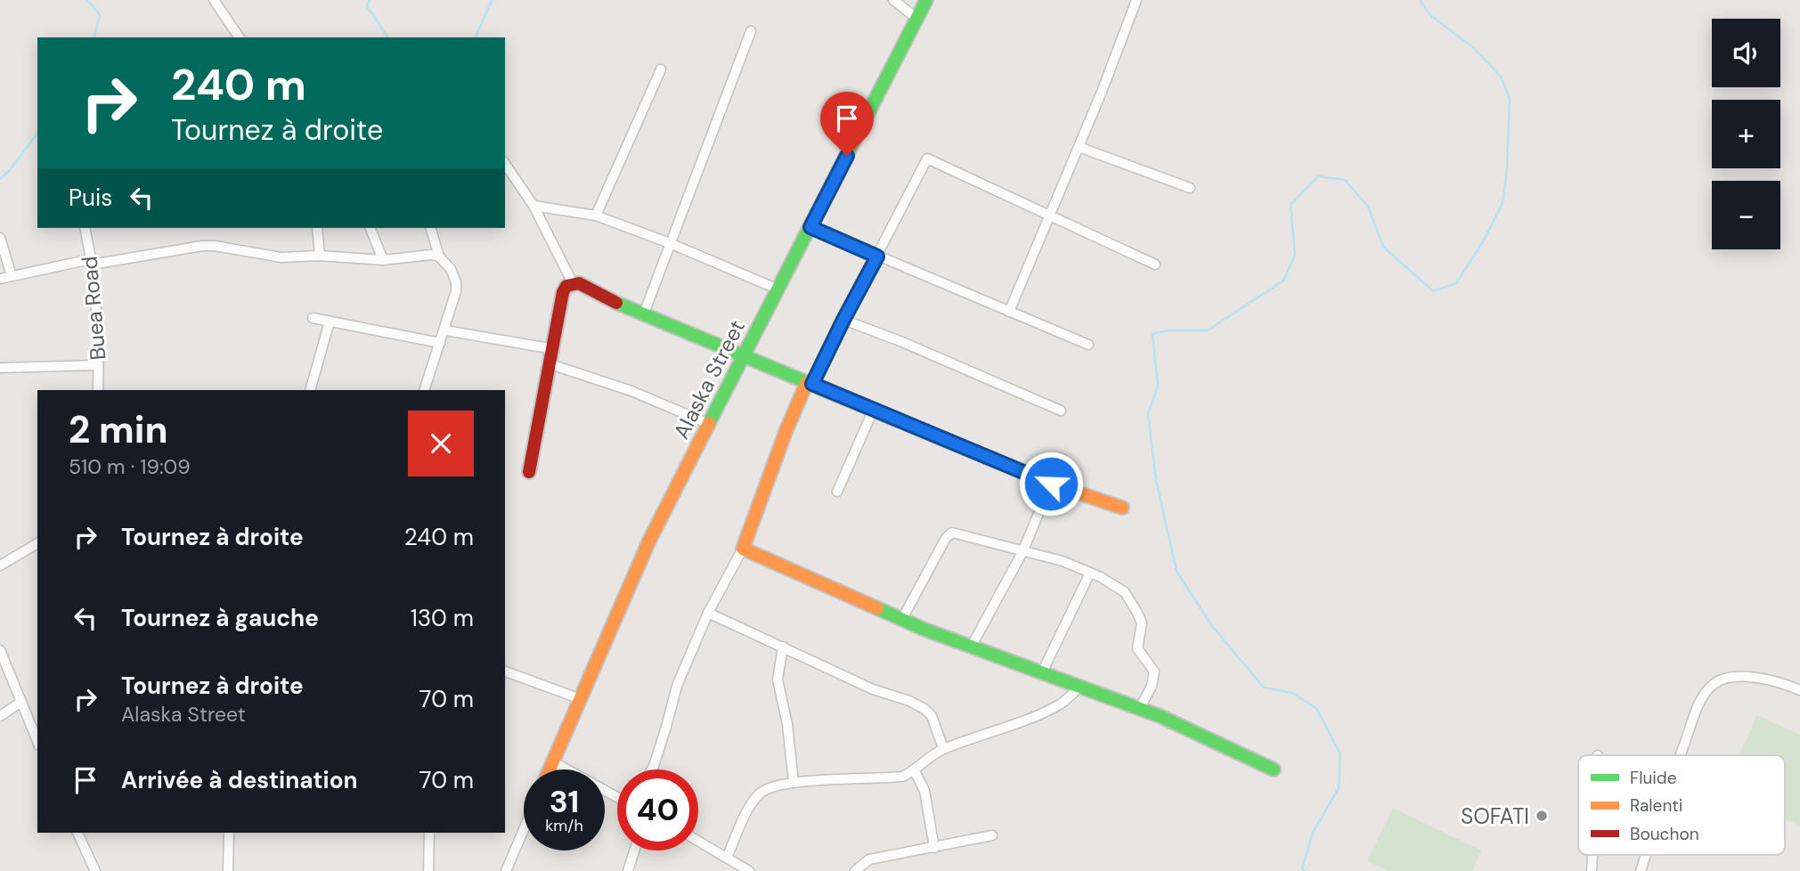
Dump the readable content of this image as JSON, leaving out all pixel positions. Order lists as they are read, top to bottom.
{
  "streets": {
    "street": ["Buea Road", "Alaska Street"]
  },
  "places": ["SOFATI"],
  "legend": ["Fluide", "Ralenti", "Bouchon"],
  "page": {
    "map_buttons": ["+", "−"],
    "turn": ["240 m", "Tournez à droite"],
    "then": "Puis",
    "heading": ["2 min", "510 m · 19:09"],
    "list": [
      {
        "name": "Tournez à droite",
        "value": "240 m"
      },
      {
        "name": "Tournez à gauche",
        "value": "130 m"
      },
      {
        "name": "Tournez à droite",
        "note": "Alaska Street",
        "value": "70 m"
      },
      {
        "name": "Arrivée à destination",
        "value": "70 m"
      }
    ],
    "speed": "31 km/h",
    "limit": "40"
  }
}
